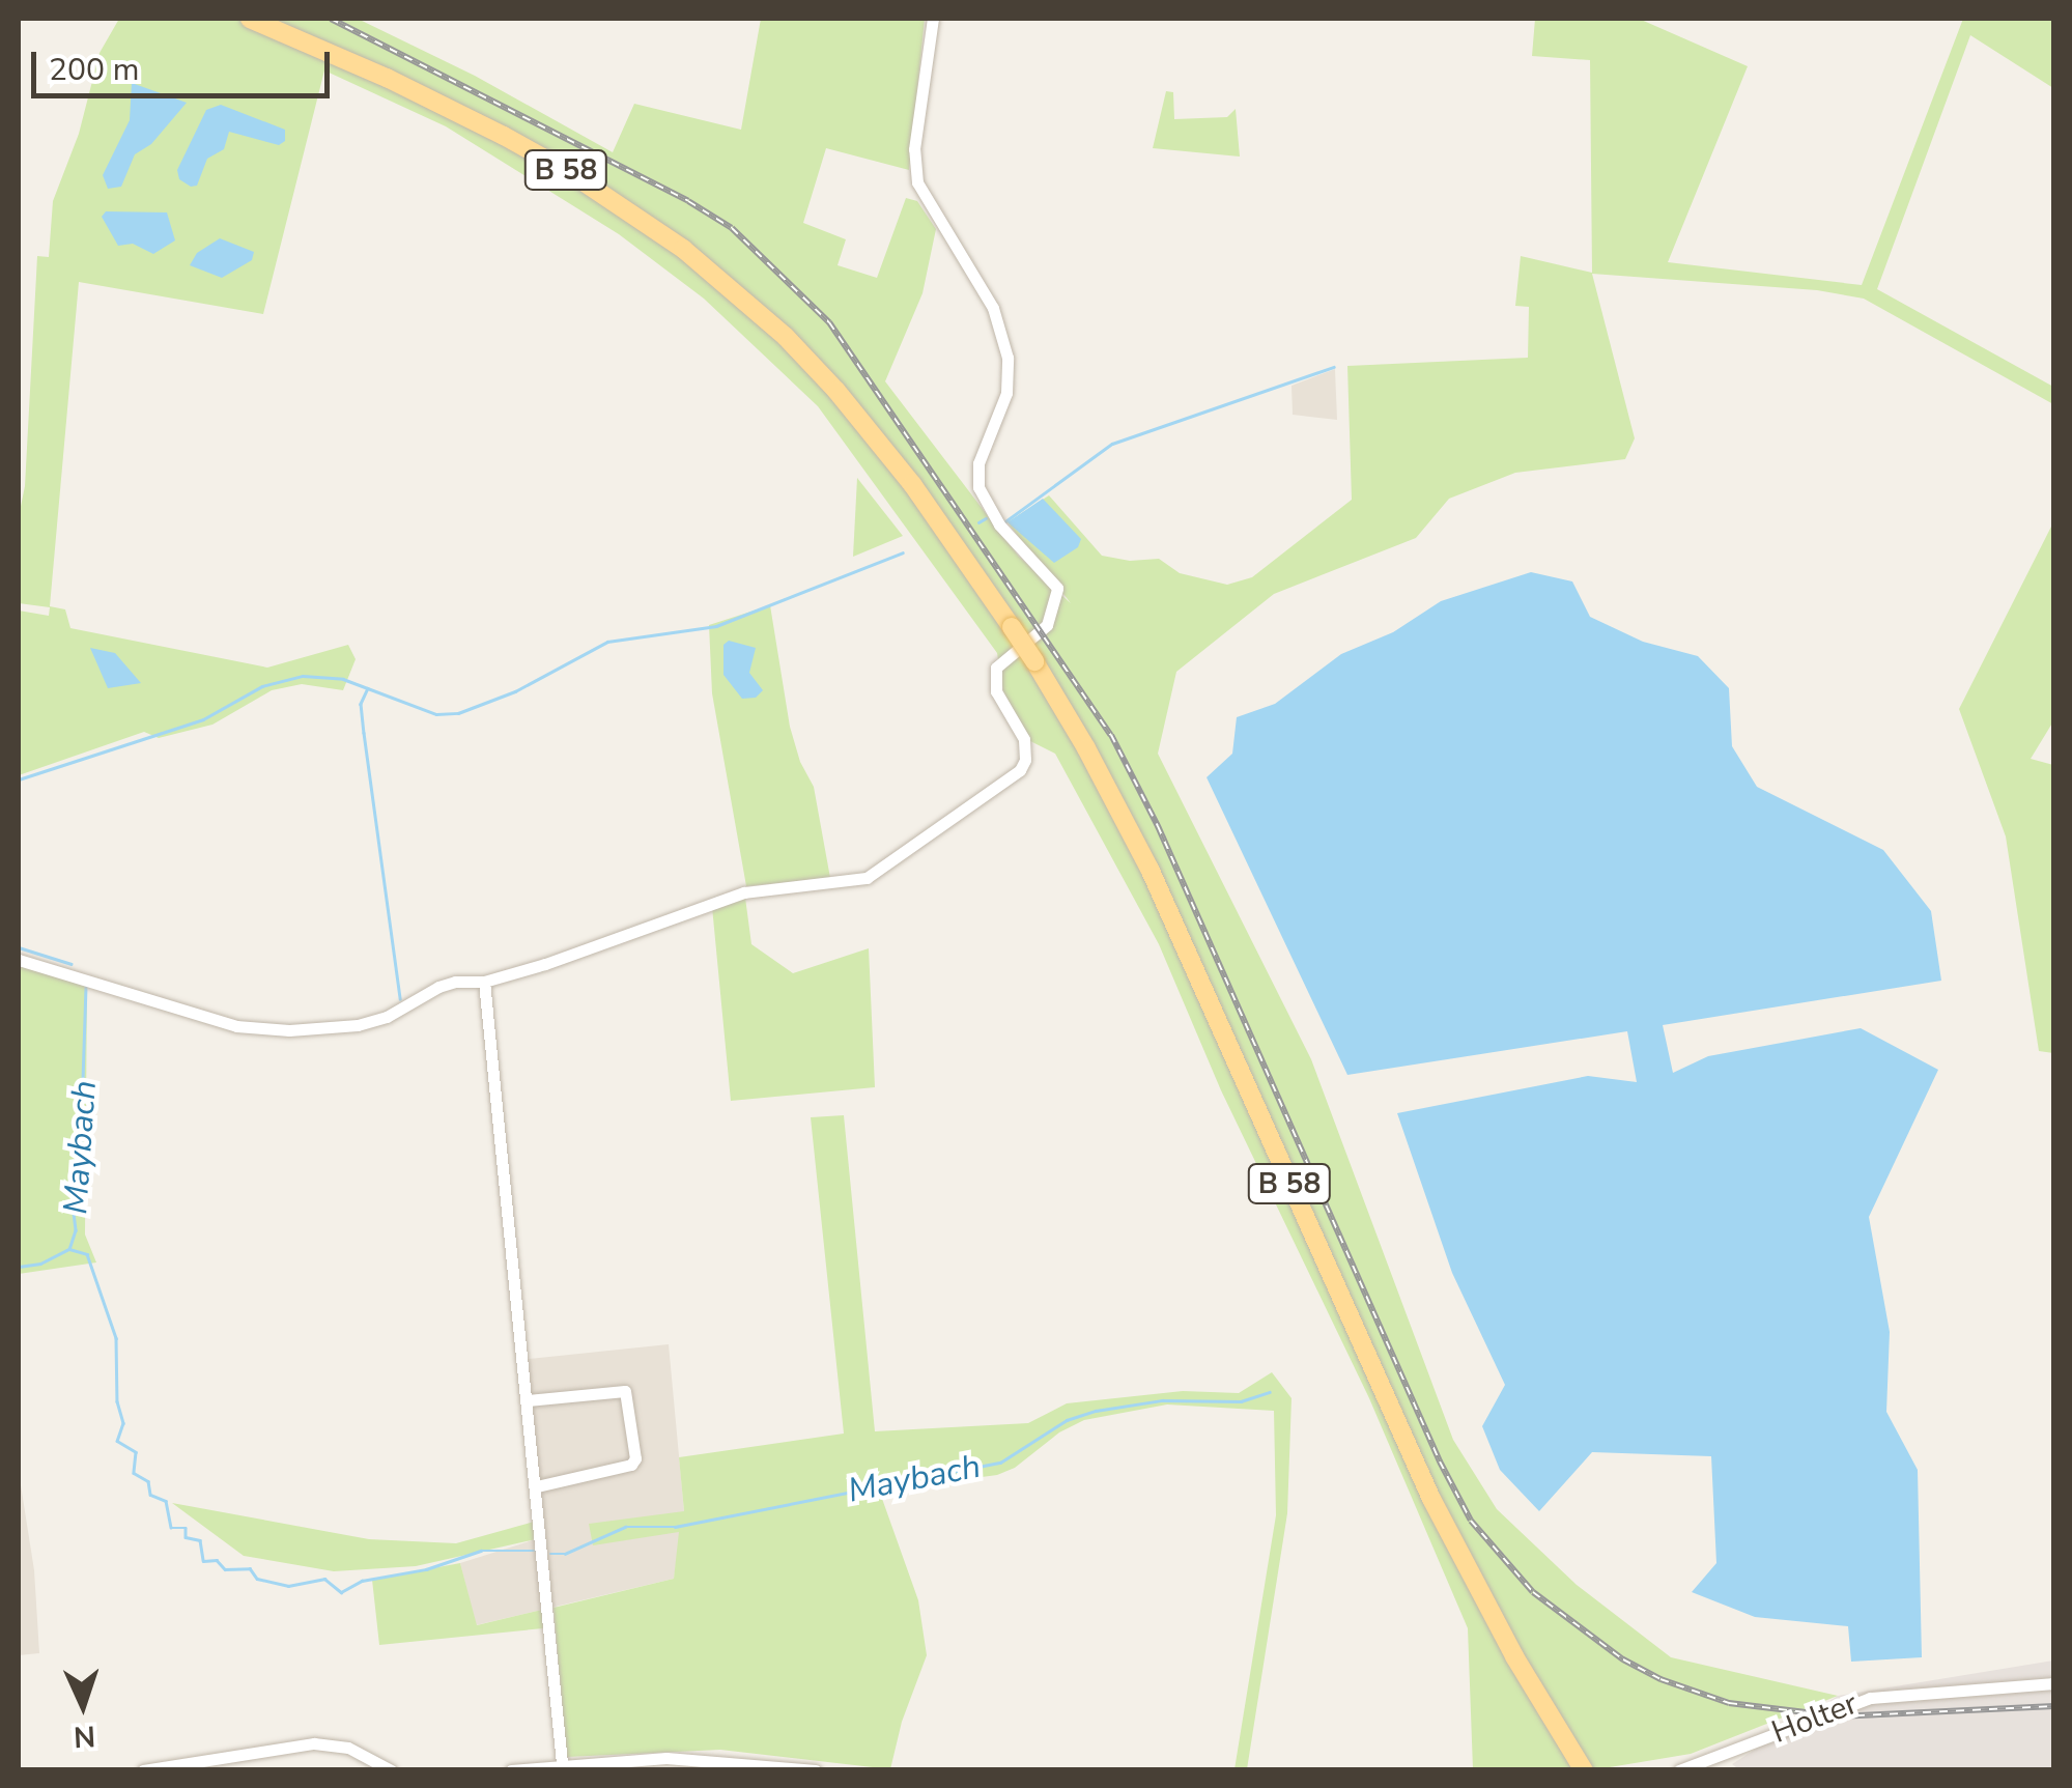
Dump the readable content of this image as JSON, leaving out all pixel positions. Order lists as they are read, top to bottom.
{
  "streets": {
    "main road": ["B 58"],
    "street": ["Holter"]
  },
  "water": ["Maybach"],
  "scale_bar": "200 m",
  "north": "bottom"
}
